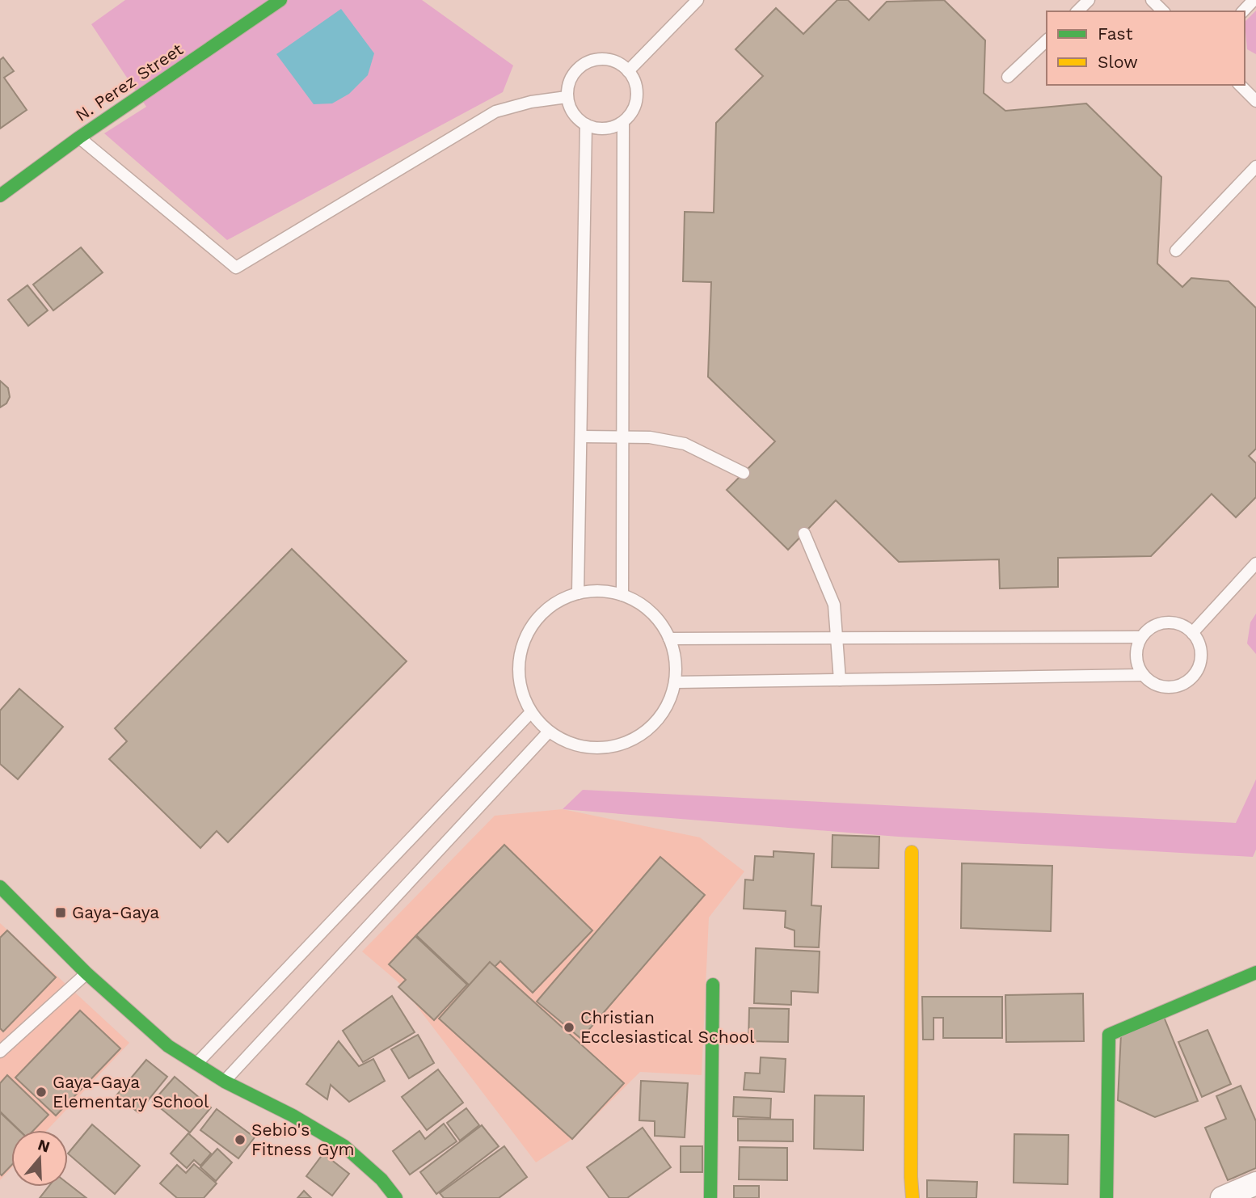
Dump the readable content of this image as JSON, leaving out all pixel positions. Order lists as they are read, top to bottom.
{
  "streets": {
    "street": ["N. Perez Street"]
  },
  "places": {
    "transit": ["Gaya-Gaya"],
    "other": ["Christian Ecclesiastical School", "Gaya-Gaya Elementary School", "Sebio's Fitness Gym"]
  },
  "legend": ["Fast", "Slow"],
  "north": "top"
}
